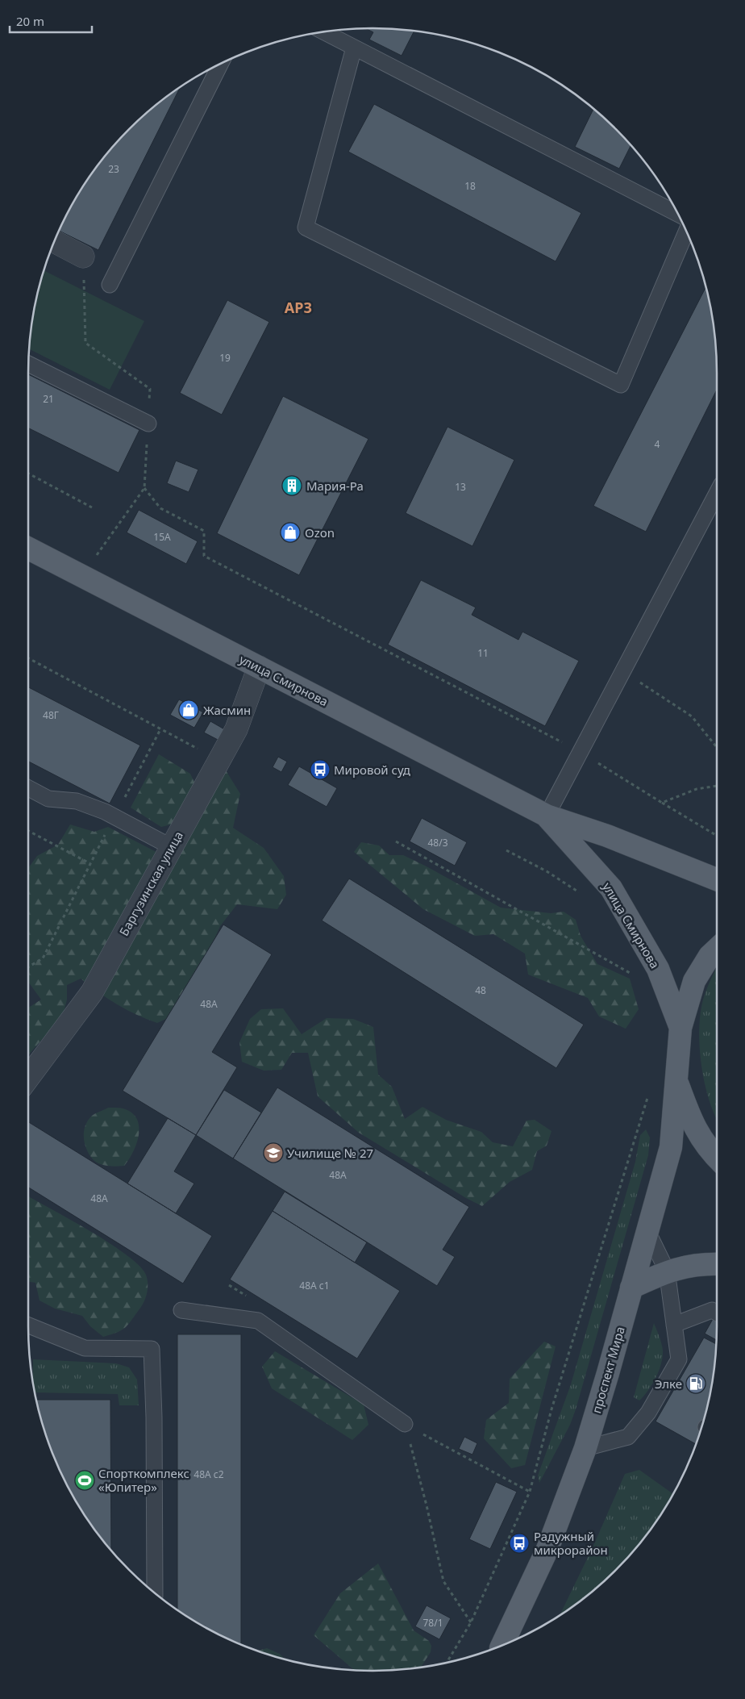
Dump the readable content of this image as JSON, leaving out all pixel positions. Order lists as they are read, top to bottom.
{
  "streets": {
    "main road": ["улица Смирнова", "проспект Мира"],
    "street": ["Баргузинская улица"]
  },
  "crossings": [
    ["улица Смирнова", "Баргузинская улица"],
    ["улица Смирнова", "проспект Мира"]
  ],
  "districts": ["АРЗ"],
  "places": {
    "building": ["Мария-Ра"],
    "shop": ["Ozon", "Жасмин"],
    "bus stop": ["Мировой суд", "Радужный микрорайон"],
    "school or university": ["Училище № 27"],
    "fuel station": ["Элке"],
    "sports": ["Спорткомплекс «Юпитер»"]
  },
  "house_numbers": [
    "23",
    "18",
    "19",
    "21",
    "4",
    "13",
    "15А",
    "11",
    "48Г",
    "48/3",
    "48",
    "48А",
    "48А",
    "48А",
    "48А с1",
    "48А с2",
    "78/1"
  ],
  "scale_bar": "20 m"
}
